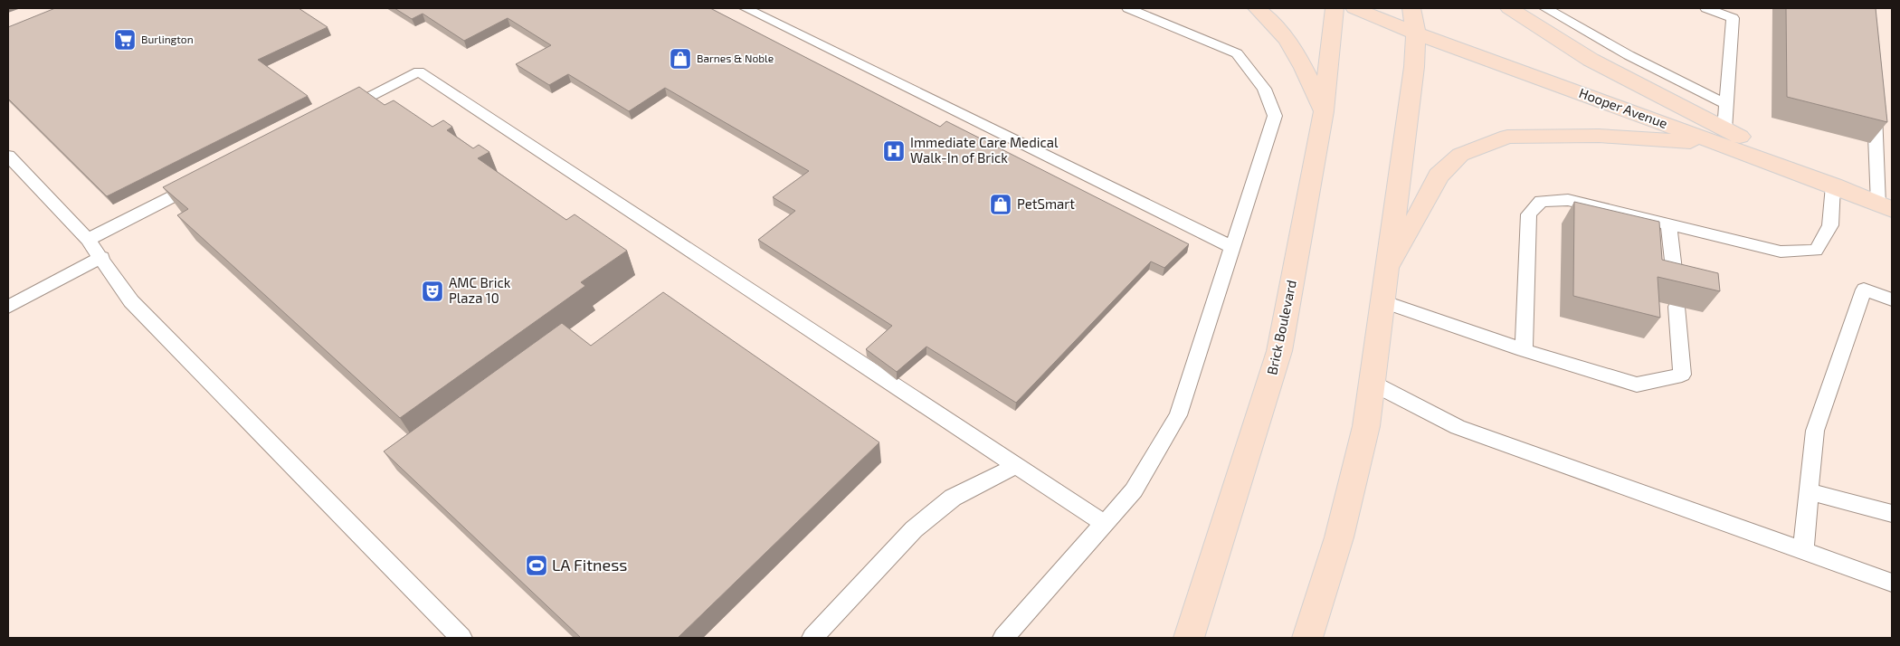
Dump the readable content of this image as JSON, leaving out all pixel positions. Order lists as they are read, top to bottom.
{
  "streets": {
    "main road": ["Hooper Avenue", "Brick Boulevard"]
  },
  "places": {
    "supermarket": ["Burlington"],
    "shop": ["Barnes & Noble", "PetSmart"],
    "hospital": ["Immediate Care Medical Walk-In of Brick"],
    "theatre": ["AMC Brick Plaza 10"],
    "sports": ["LA Fitness"]
  }
}
